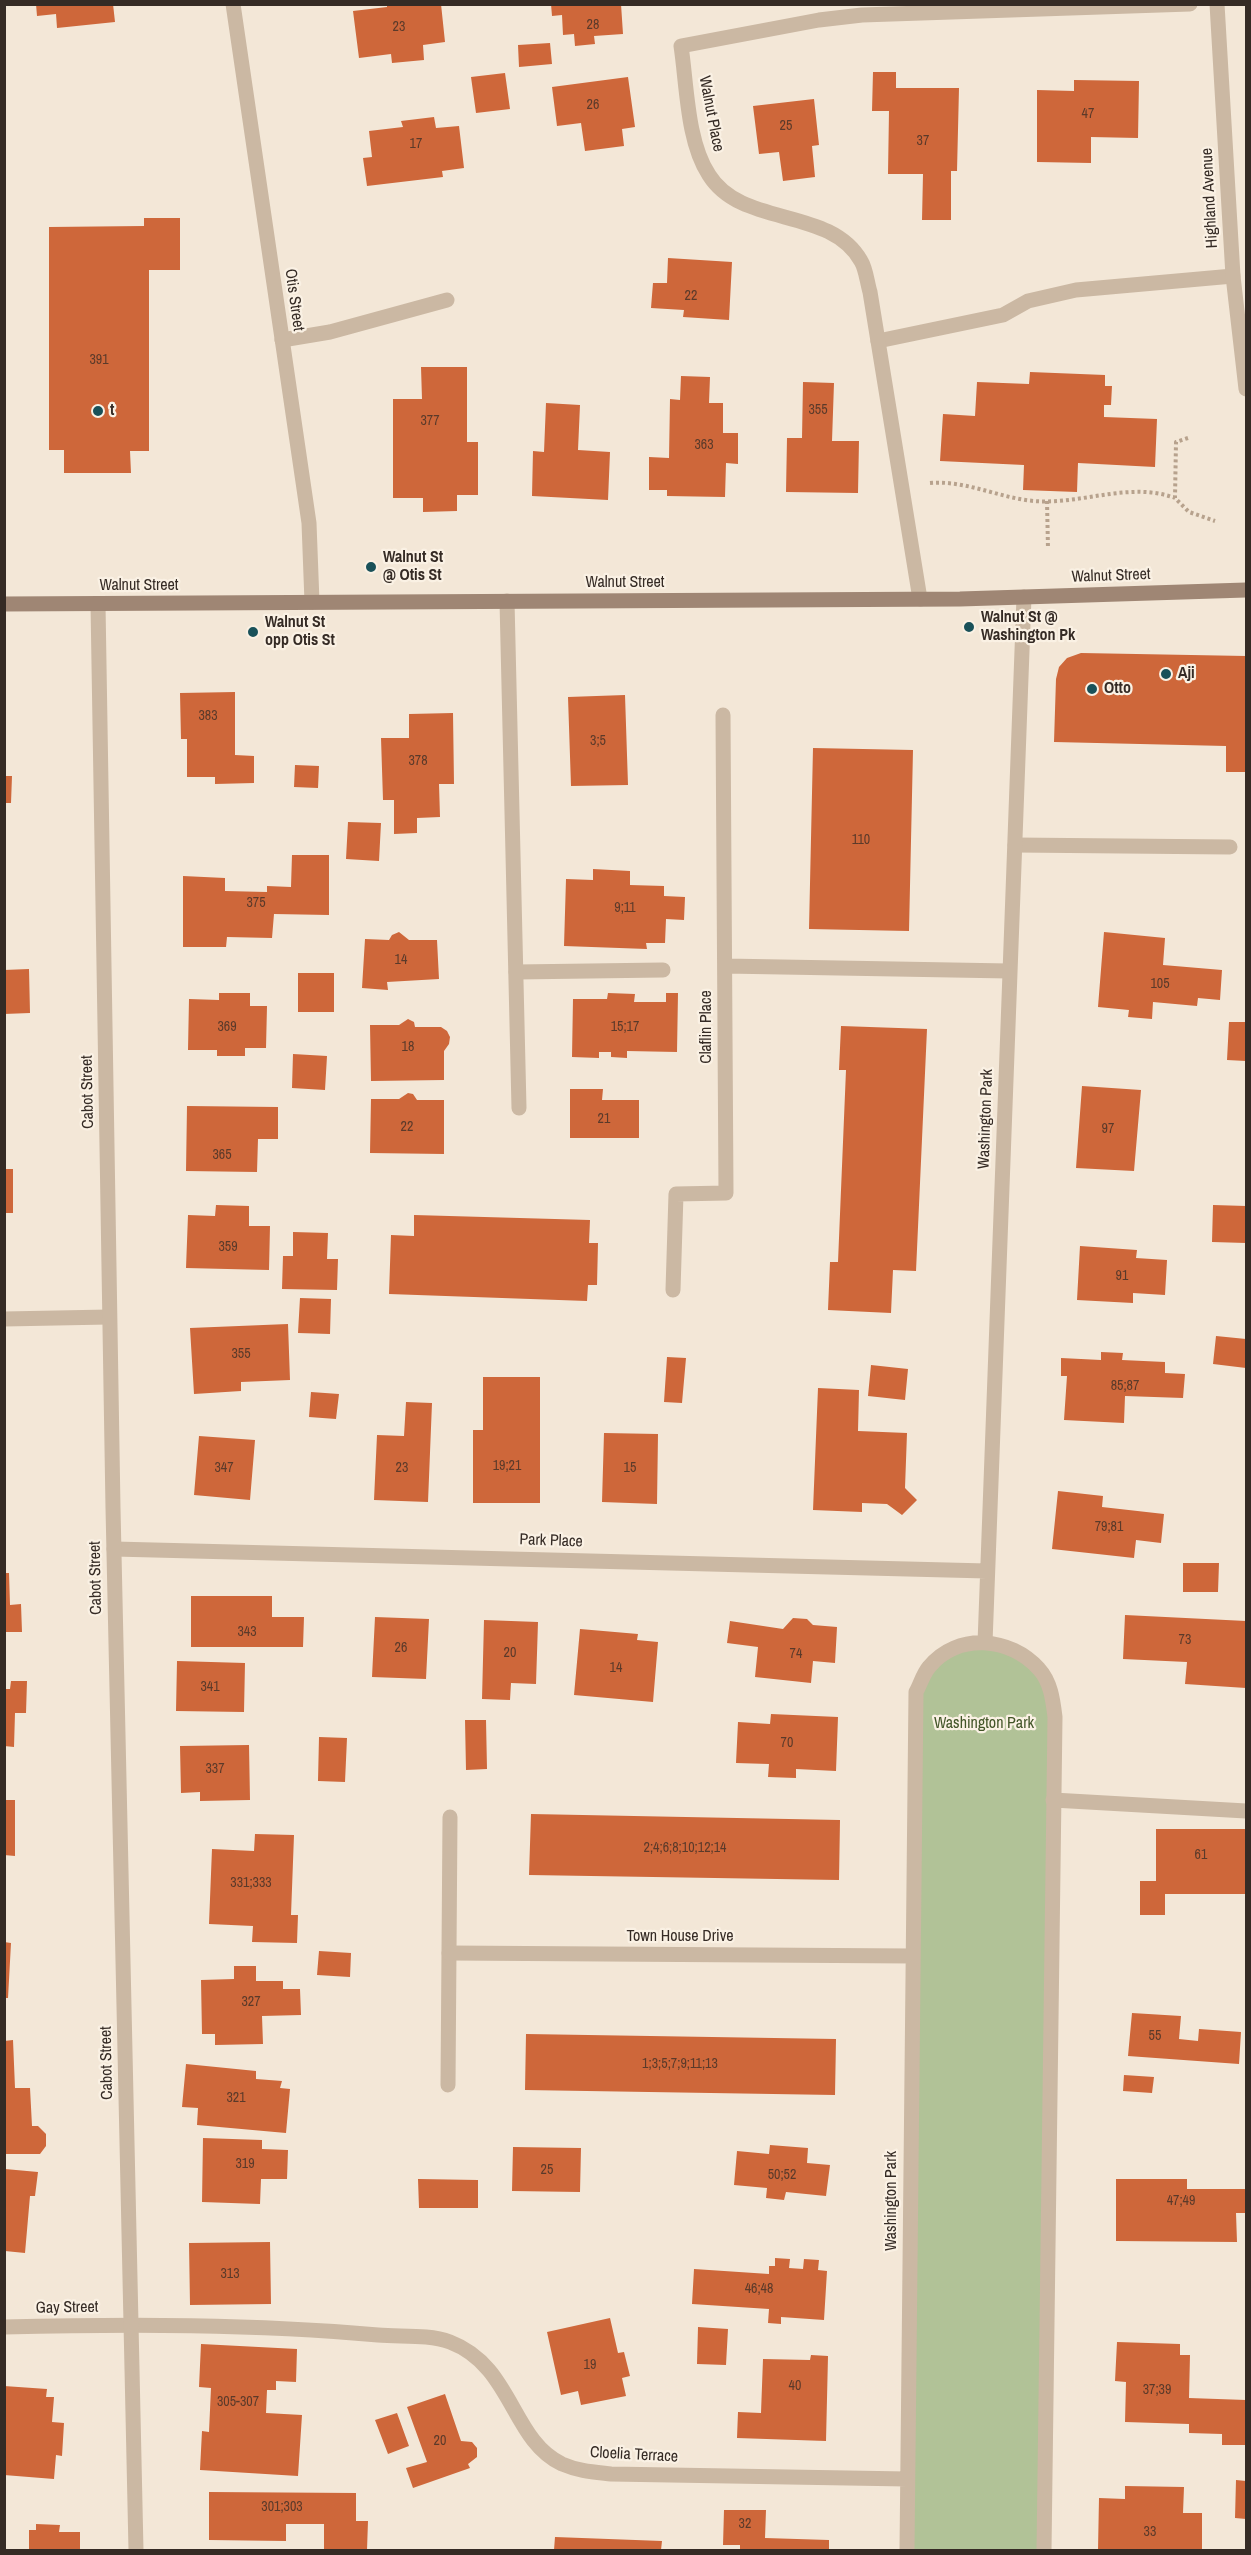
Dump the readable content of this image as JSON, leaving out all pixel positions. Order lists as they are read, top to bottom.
{
  "streets": {
    "main road": ["Walnut Street"],
    "street": [
      "Walnut Place",
      "Highland Avenue",
      "Otis Street",
      "Claflin Place",
      "Cabot Street",
      "Washington Park",
      "Park Place",
      "Town House Drive",
      "Gay Street",
      "Cloelia Terrace"
    ]
  },
  "crossings": [
    ["Walnut Place", "Walnut Street"],
    ["Otis Street", "Walnut Street"],
    ["Walnut Street", "Cabot Street"],
    ["Walnut Street", "Washington Park"],
    ["Cabot Street", "Park Place"],
    ["Cabot Street", "Gay Street"],
    ["Cabot Street", "Cloelia Terrace"],
    ["Washington Park", "Park Place"],
    ["Washington Park", "Town House Drive"],
    ["Washington Park", "Cloelia Terrace"],
    ["Gay Street", "Cloelia Terrace"]
  ],
  "parks": ["Washington Park"],
  "places": [
    "t",
    "Walnut St @ Otis St",
    "Walnut St @ Washington Pk",
    "Walnut St opp Otis St",
    "Aji",
    "Otto"
  ],
  "house_numbers": [
    "28",
    "23",
    "26",
    "47",
    "25",
    "37",
    "17",
    "22",
    "391",
    "355",
    "377",
    "363",
    "383",
    "3;5",
    "378",
    "110",
    "375",
    "9;11",
    "14",
    "105",
    "369",
    "15;17",
    "18",
    "21",
    "22",
    "97",
    "365",
    "359",
    "91",
    "355",
    "85;87",
    "19;21",
    "347",
    "23",
    "15",
    "79;81",
    "343",
    "73",
    "26",
    "20",
    "74",
    "14",
    "341",
    "70",
    "337",
    "2;4;6;8;10;12;14",
    "61",
    "331;333",
    "327",
    "55",
    "1;3;5;7;9;11;13",
    "321",
    "319",
    "25",
    "50;52",
    "47;49",
    "313",
    "46;48",
    "19",
    "40",
    "37;39",
    "305-307",
    "20",
    "301;303",
    "32",
    "33"
  ]
}
